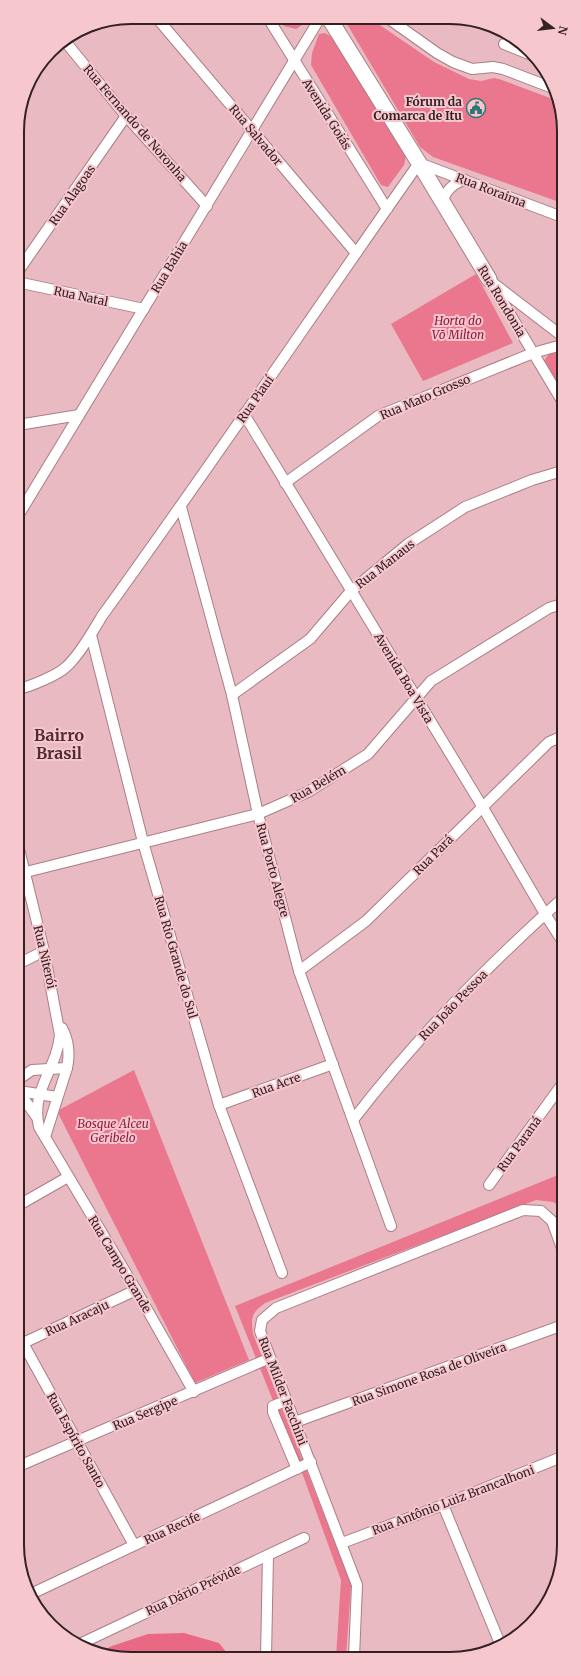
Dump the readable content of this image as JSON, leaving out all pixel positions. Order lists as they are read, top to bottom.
{
  "streets": {
    "street": [
      "Avenida Goiás",
      "Rua Fernando de Noronha",
      "Rua Salvador",
      "Rua Roraima",
      "Rua Alagoas",
      "Rua Bahia",
      "Rua Natal",
      "Rua Rondonia",
      "Rua Mato Grosso",
      "Rua Piauí",
      "Rua Manaus",
      "Avenida Boa Vista",
      "Rua Belém",
      "Rua Pará",
      "Rua Porto Alegre",
      "Rua Niterói",
      "Rua Rio Grande do Sul",
      "Rua João Pessoa",
      "Rua Acre",
      "Rua Paraná",
      "Rua Campo Grande",
      "Rua Aracaju",
      "Rua Simone Rosa de Oliveira",
      "Rua Milder Facchini",
      "Rua Sergipe",
      "Rua Espírito Santo",
      "Rua Antônio Luiz Brancalhoni",
      "Rua Recife",
      "Rua Dário Prévide"
    ]
  },
  "crossings": [
    ["Avenida Goiás", "Rua Bahia"],
    ["Avenida Goiás", "Rua Piauí"],
    ["Rua Fernando de Noronha", "Rua Alagoas"],
    ["Rua Fernando de Noronha", "Rua Bahia"],
    ["Rua Salvador", "Rua Bahia"],
    ["Rua Salvador", "Rua Piauí"],
    ["Rua Roraima", "Rua Piauí"],
    ["Rua Bahia", "Rua Natal"],
    ["Rua Rondonia", "Rua Mato Grosso"],
    ["Rua Mato Grosso", "Avenida Boa Vista"],
    ["Rua Piauí", "Avenida Boa Vista"],
    ["Rua Piauí", "Rua Porto Alegre"],
    ["Rua Piauí", "Rua Rio Grande do Sul"],
    ["Rua Manaus", "Avenida Boa Vista"],
    ["Rua Manaus", "Rua Porto Alegre"],
    ["Avenida Boa Vista", "Rua Belém"],
    ["Avenida Boa Vista", "Rua Pará"],
    ["Avenida Boa Vista", "Rua João Pessoa"],
    ["Rua Belém", "Rua Porto Alegre"],
    ["Rua Belém", "Rua Rio Grande do Sul"],
    ["Rua Pará", "Rua Porto Alegre"],
    ["Rua Porto Alegre", "Rua João Pessoa"],
    ["Rua Porto Alegre", "Rua Acre"],
    ["Rua Rio Grande do Sul", "Rua Acre"],
    ["Rua Campo Grande", "Rua Aracaju"],
    ["Rua Campo Grande", "Rua Sergipe"],
    ["Rua Simone Rosa de Oliveira", "Rua Milder Facchini"],
    ["Rua Milder Facchini", "Rua Sergipe"],
    ["Rua Milder Facchini", "Rua Antônio Luiz Brancalhoni"],
    ["Rua Milder Facchini", "Rua Recife"],
    ["Rua Sergipe", "Rua Espírito Santo"],
    ["Rua Espírito Santo", "Rua Recife"]
  ],
  "districts": ["Bairro Brasil"],
  "parks": ["Horta do Võ Milton", "Bosque Alceu Geribelo"],
  "places": {
    "public building": ["Fórum da Comarca de Itu"]
  },
  "north": "right"
}
